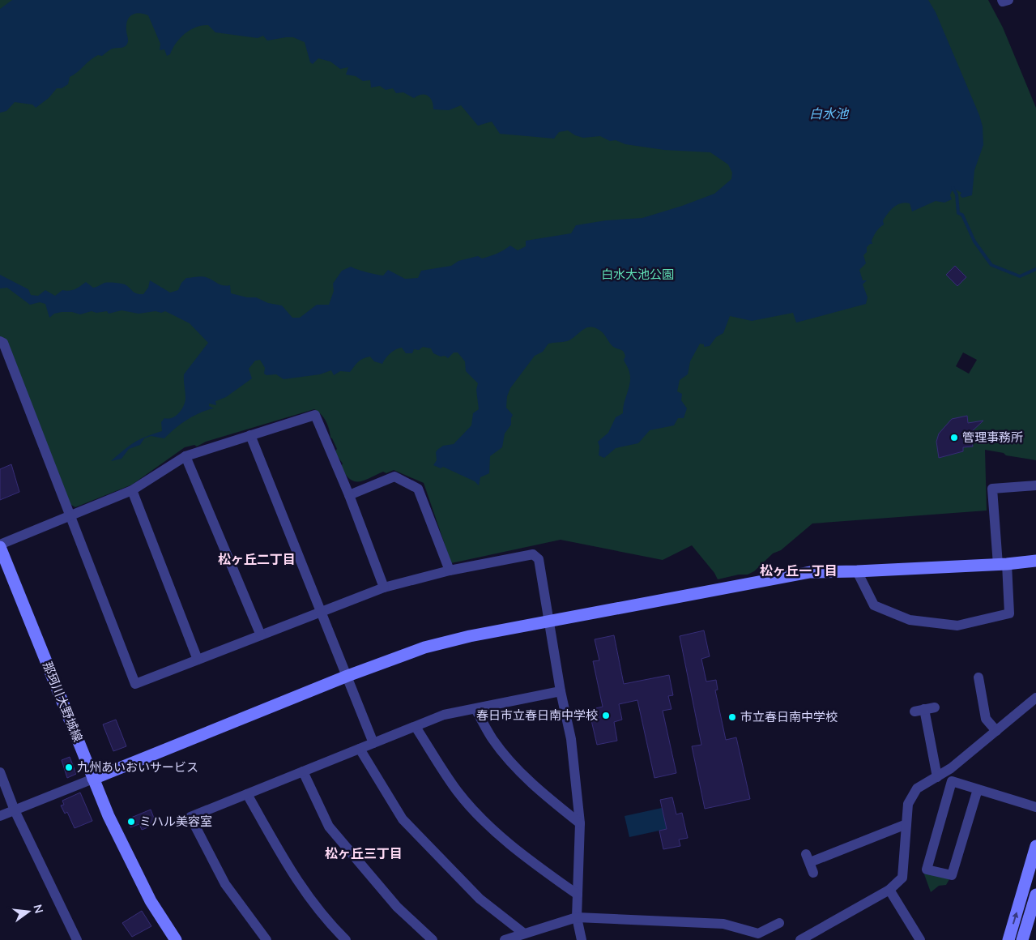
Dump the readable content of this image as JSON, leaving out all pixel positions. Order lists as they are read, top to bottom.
{
  "streets": {
    "street": ["那珂川大野城線"]
  },
  "districts": ["松ヶ丘二丁目", "松ヶ丘一丁目", "松ヶ丘三丁目"],
  "water": ["白水池"],
  "parks": ["白水大池公園"],
  "places": [
    "管理事務所",
    "春日市立春日南中学校",
    "市立春日南中学校",
    "九州あいおいサービス",
    "ミハル美容室"
  ],
  "north": "right"
}
